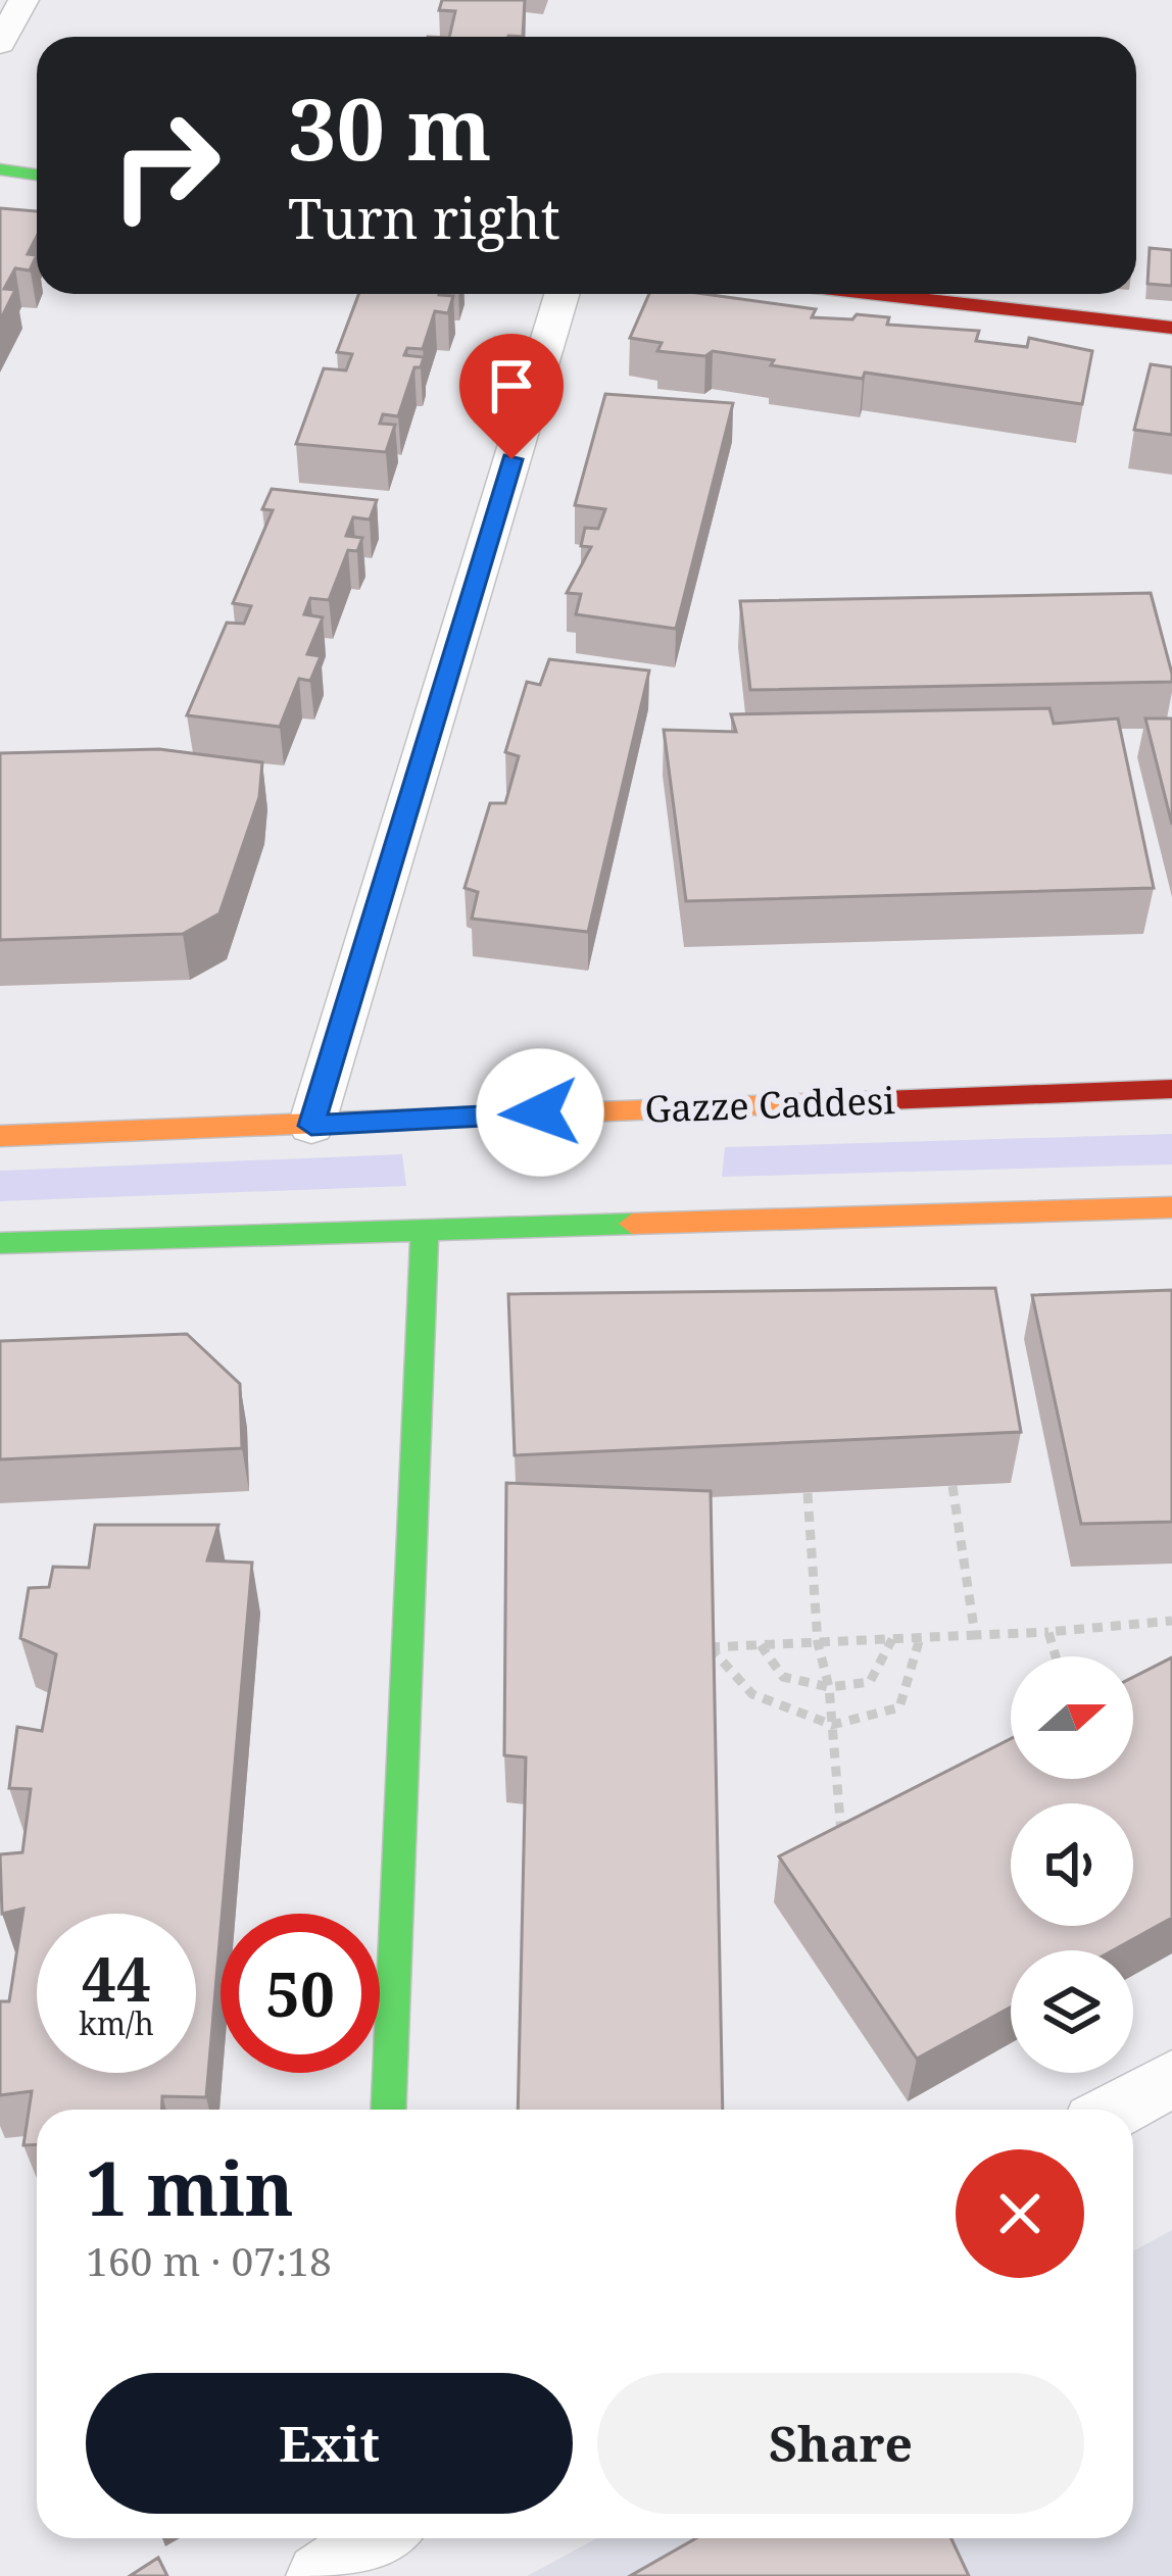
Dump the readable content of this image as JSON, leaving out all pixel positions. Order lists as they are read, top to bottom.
{
  "streets": {
    "main road": ["Gazze Caddesi"]
  },
  "north": "right",
  "page": {
    "turn": ["30 m", "Turn right"],
    "speed": "44 km/h",
    "limit": "50",
    "heading": ["1 min", "160 m · 07:18"],
    "buttons": ["Exit", "Share"]
  }
}
